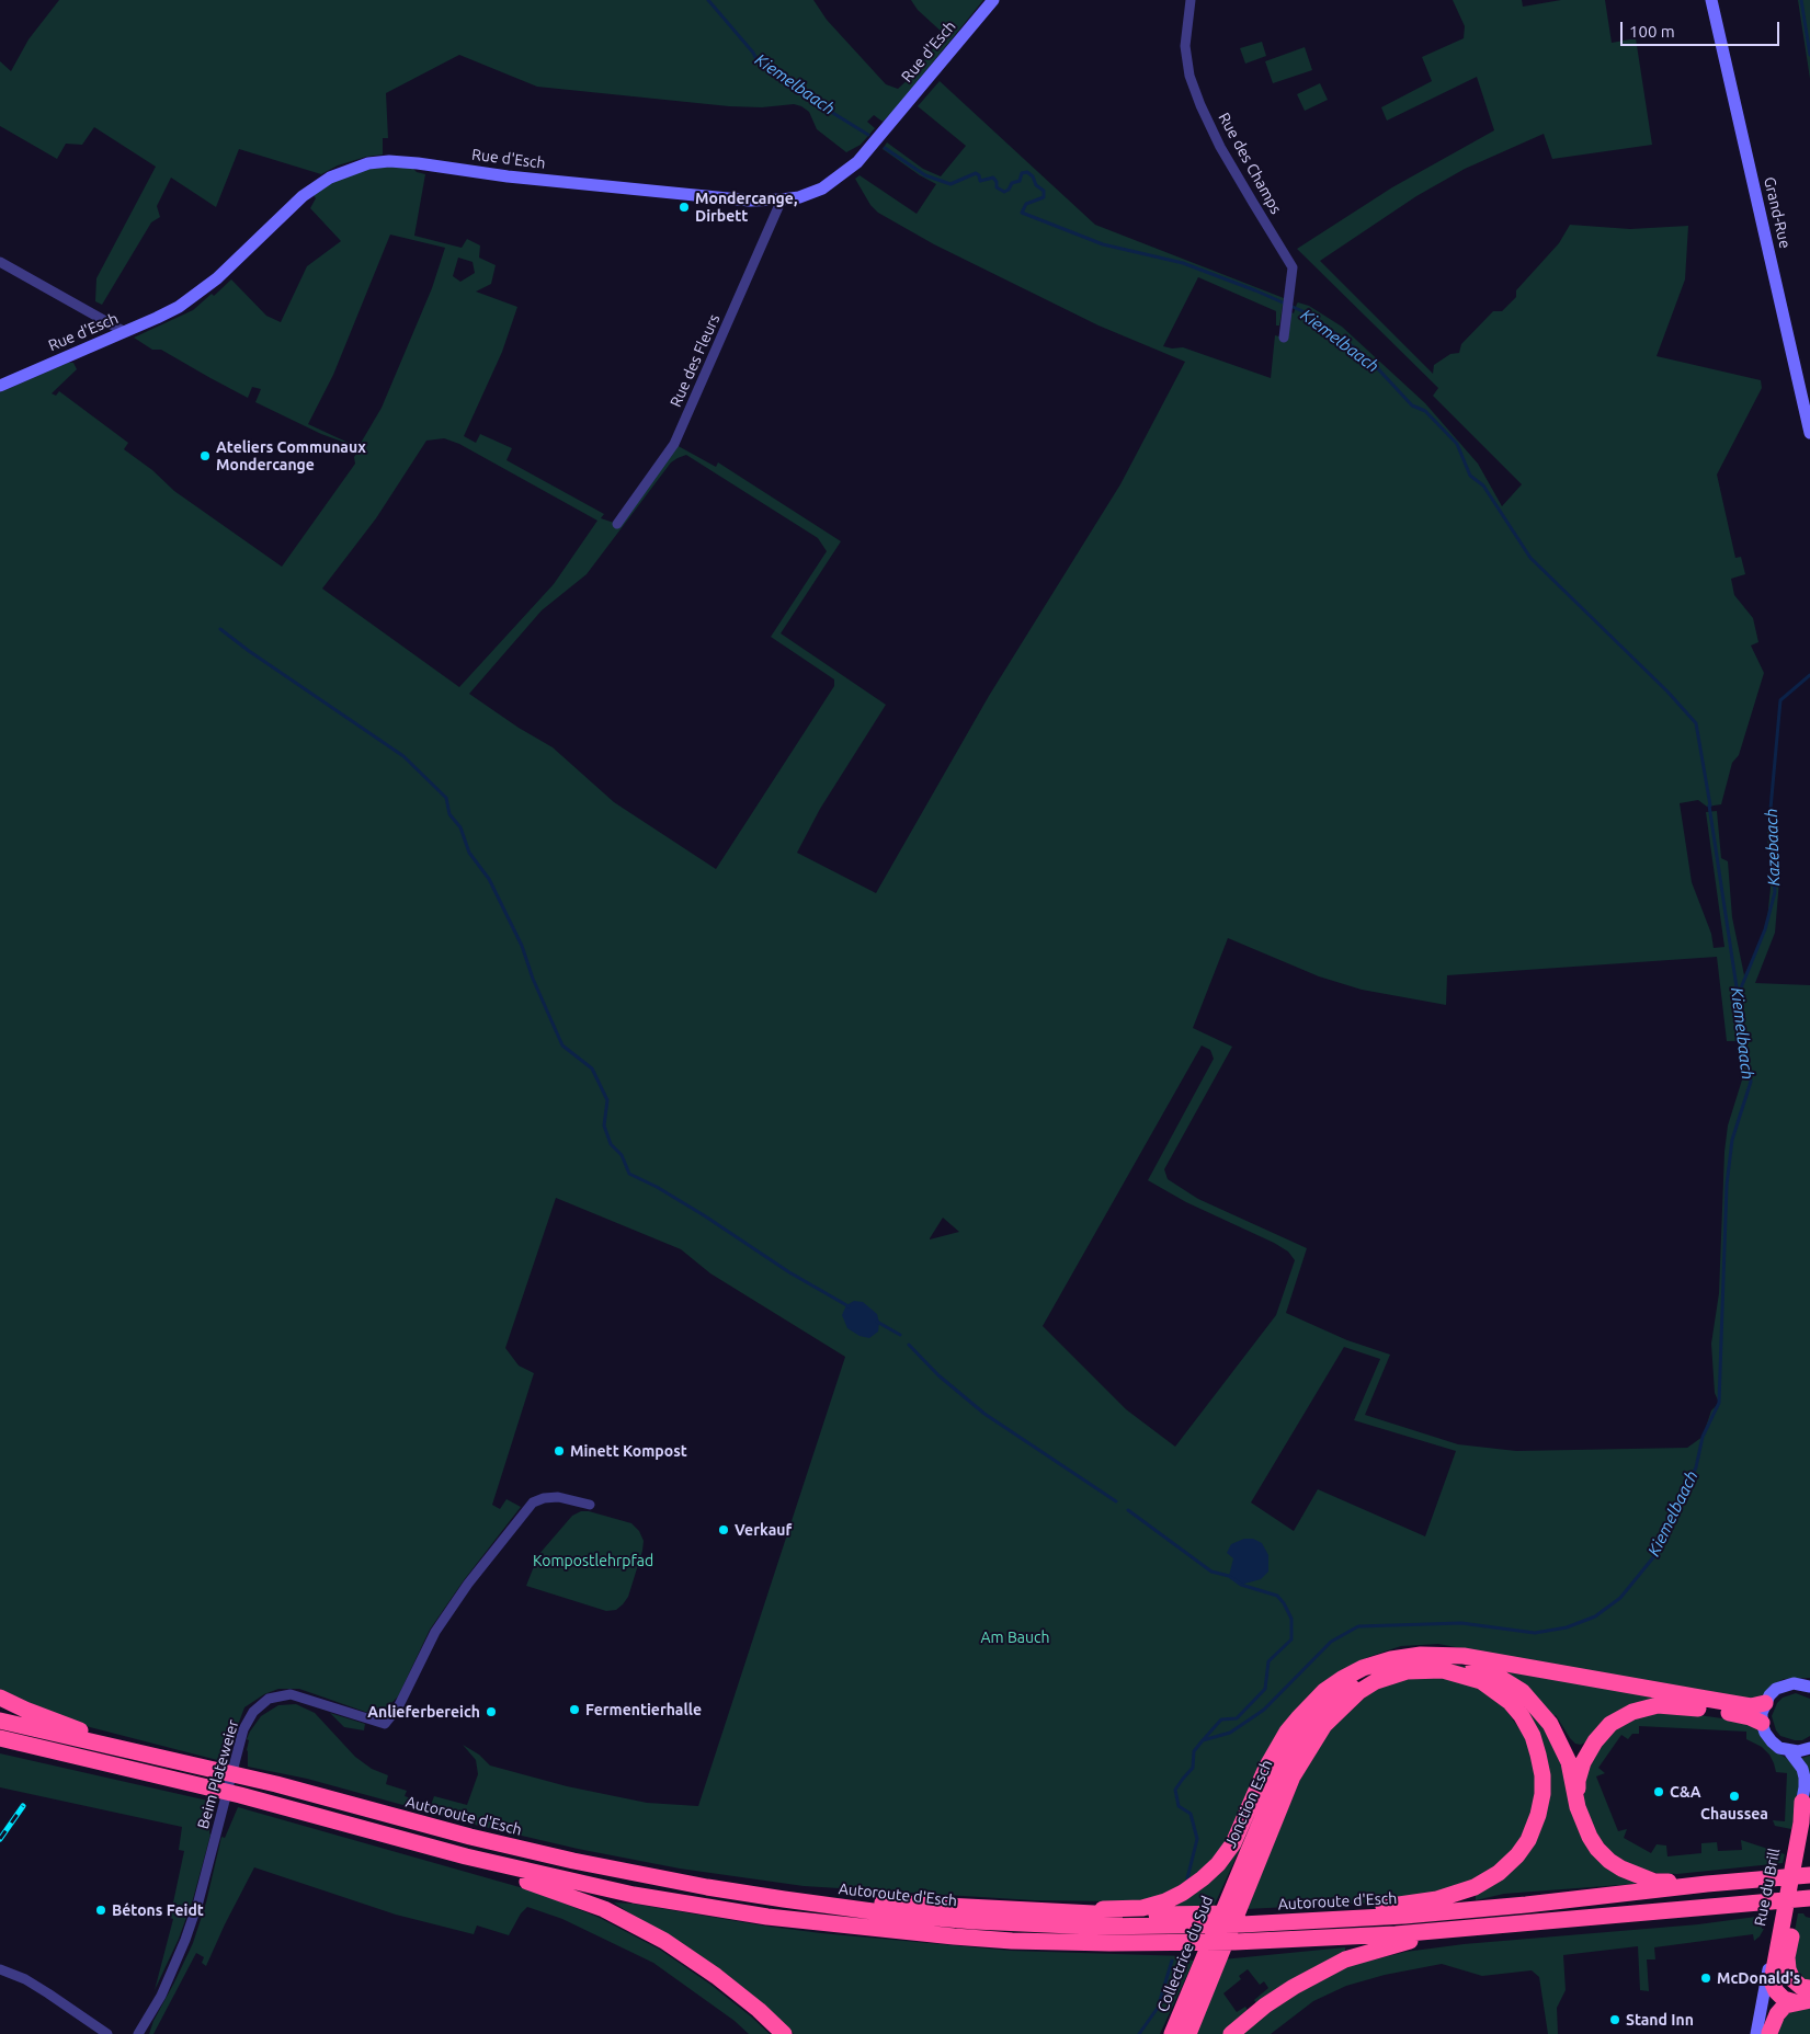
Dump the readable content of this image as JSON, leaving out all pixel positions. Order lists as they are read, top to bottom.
{
  "streets": {
    "highway": ["Jonction Esch", "Autoroute d'Esch", "Collectrice du Sud"],
    "main road": ["Rue d'Esch", "Grand-Rue", "Rue du Brill"],
    "street": ["Rue des Champs", "Rue des Fleurs", "Beim Plateweier"]
  },
  "crossings": [
    ["Rue d'Esch", "Rue des Fleurs"],
    ["Jonction Esch", "Collectrice du Sud"]
  ],
  "water": ["Kiemelbaach", "Kazebaach"],
  "parks": ["Kompostlehrpfad", "Am Bauch"],
  "places": [
    "Mondercange, Dirbett",
    "Ateliers Communaux Mondercange",
    "Minett Kompost",
    "Verkauf",
    "Fermentierhalle",
    "Anlieferbereich",
    "C&A",
    "Chaussea",
    "Bétons Feidt",
    "McDonald's",
    "Stand Inn"
  ],
  "scale_bar": "100 m"
}
